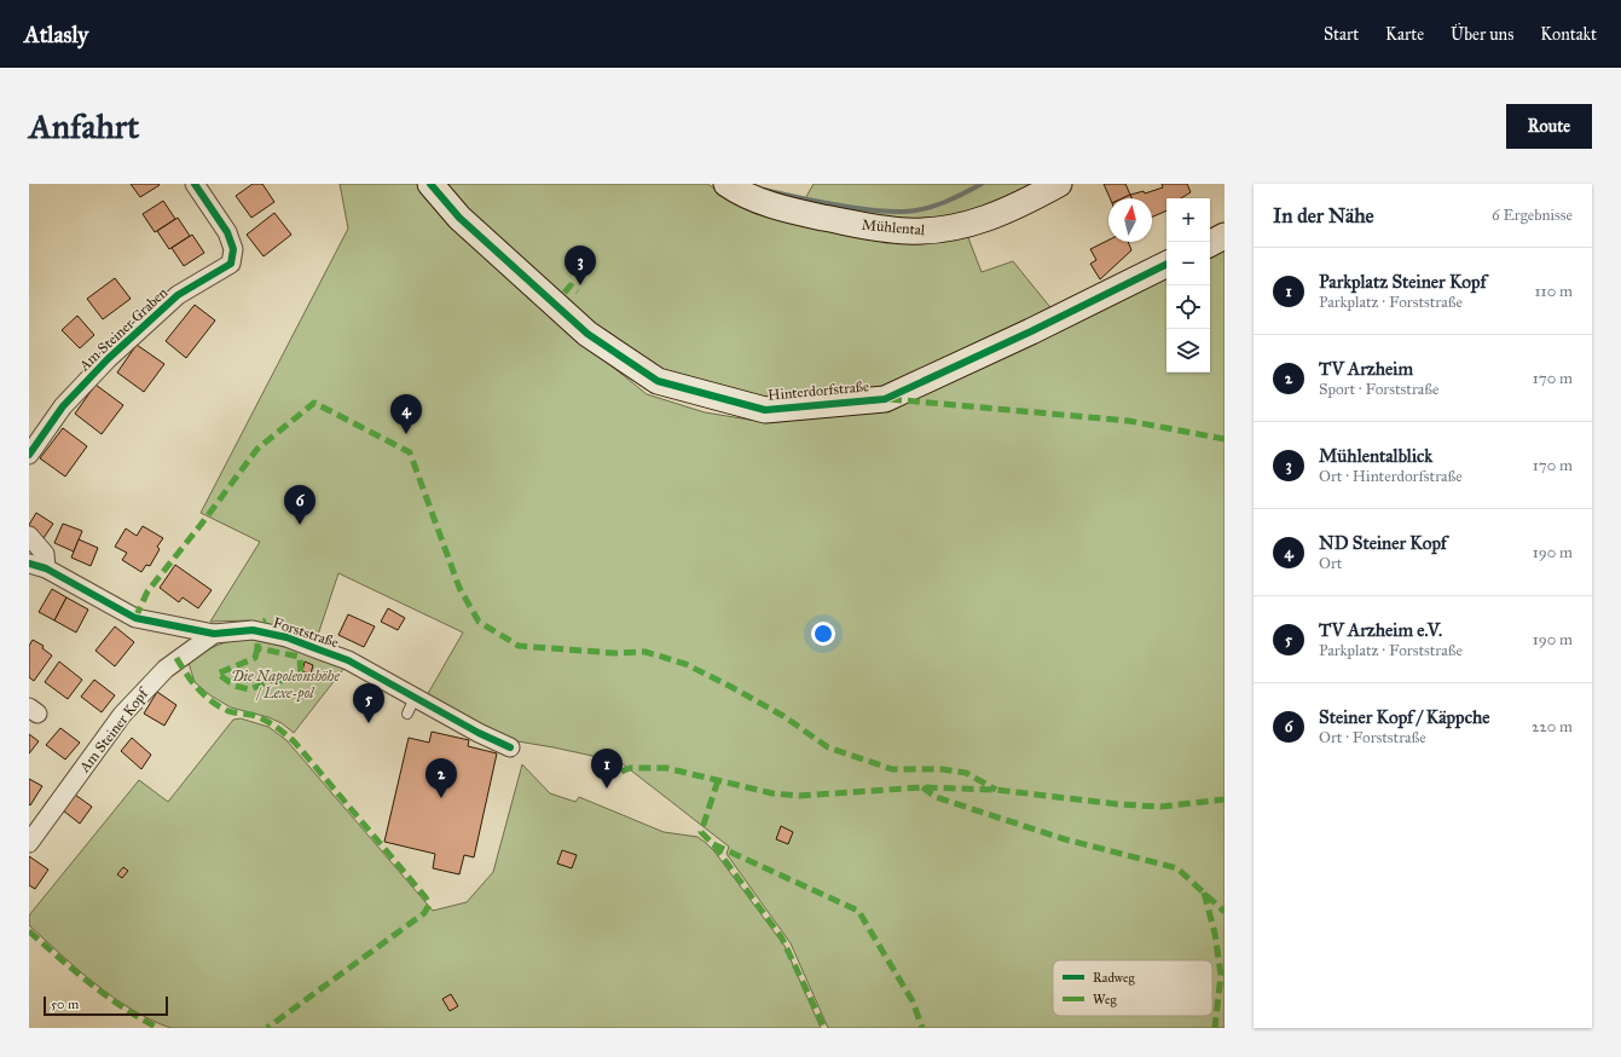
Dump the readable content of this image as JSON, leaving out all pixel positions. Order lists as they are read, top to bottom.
{
  "streets": {
    "street": [
      "Mühlental",
      "Am Steiner Graben",
      "Hinterdorfstraße",
      "Forststraße",
      "Am Steiner Kopf"
    ]
  },
  "crossings": [
    ["Forststraße", "Am Steiner Kopf"]
  ],
  "parks": ["Die Napoleonshöhe / Lexe-pol"],
  "legend": ["Radweg", "Weg"],
  "scale_bar": "50 m",
  "north": "top",
  "page": {
    "header": "Atlasly",
    "nav": [
      "Start",
      "Karte",
      "Über uns",
      "Kontakt"
    ],
    "buttons": "Route",
    "title": "Anfahrt",
    "heading": ["In der Nähe", "6 Ergebnisse"],
    "map_buttons": ["+", "−"],
    "pins": [
      "3",
      "4",
      "6",
      "5",
      "1",
      "2"
    ],
    "list": [
      {
        "mark": "1",
        "name": "Parkplatz Steiner Kopf",
        "note": "Parkplatz · Forststraße",
        "value": "110 m"
      },
      {
        "mark": "2",
        "name": "TV Arzheim",
        "note": "Sport · Forststraße",
        "value": "170 m"
      },
      {
        "mark": "3",
        "name": "Mühlentalblick",
        "note": "Ort · Hinterdorfstraße",
        "value": "170 m"
      },
      {
        "mark": "4",
        "name": "ND Steiner Kopf",
        "note": "Ort",
        "value": "190 m"
      },
      {
        "mark": "5",
        "name": "TV Arzheim e.V.",
        "note": "Parkplatz · Forststraße",
        "value": "190 m"
      },
      {
        "mark": "6",
        "name": "Steiner Kopf / Käppche",
        "note": "Ort · Forststraße",
        "value": "220 m"
      }
    ],
    "scale": "50 m"
  }
}
